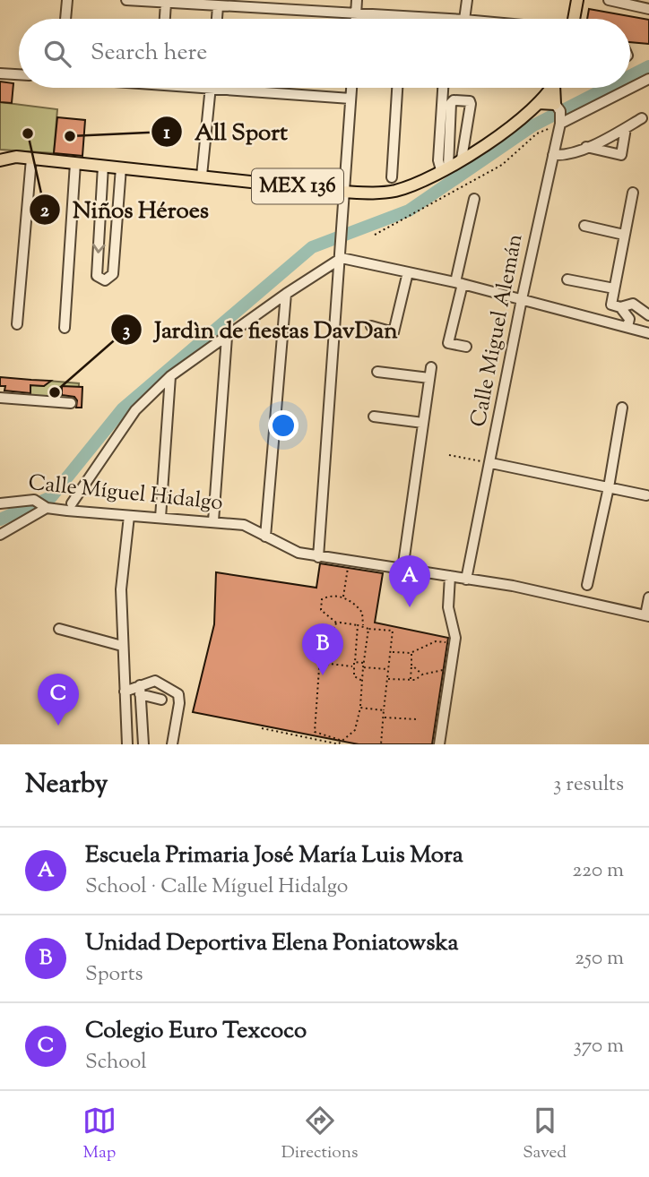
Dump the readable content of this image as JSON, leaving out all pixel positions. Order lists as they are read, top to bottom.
{
  "streets": {
    "main road": ["MEX 136"],
    "street": ["Calle Miguel Alemán", "Calle Míguel Hidalgo"]
  },
  "crossings": [
    ["Calle Miguel Alemán", "Calle Míguel Hidalgo"]
  ],
  "places": ["Niños Héroes", "All Sport", "Jardìn de fiestas DavDan"],
  "page": {
    "search": "Search here",
    "pins": ["A", "B", "C"],
    "heading": ["Nearby", "3 results"],
    "list": [
      {
        "mark": "A",
        "name": "Escuela Primaria José María Luis Mora",
        "note": "School · Calle Míguel Hidalgo",
        "value": "220 m"
      },
      {
        "mark": "B",
        "name": "Unidad Deportiva Elena Poniatowska",
        "note": "Sports",
        "value": "250 m"
      },
      {
        "mark": "C",
        "name": "Colegio Euro Texcoco",
        "note": "School",
        "value": "370 m"
      }
    ],
    "nav": ["Map", "Directions", "Saved"]
  }
}
